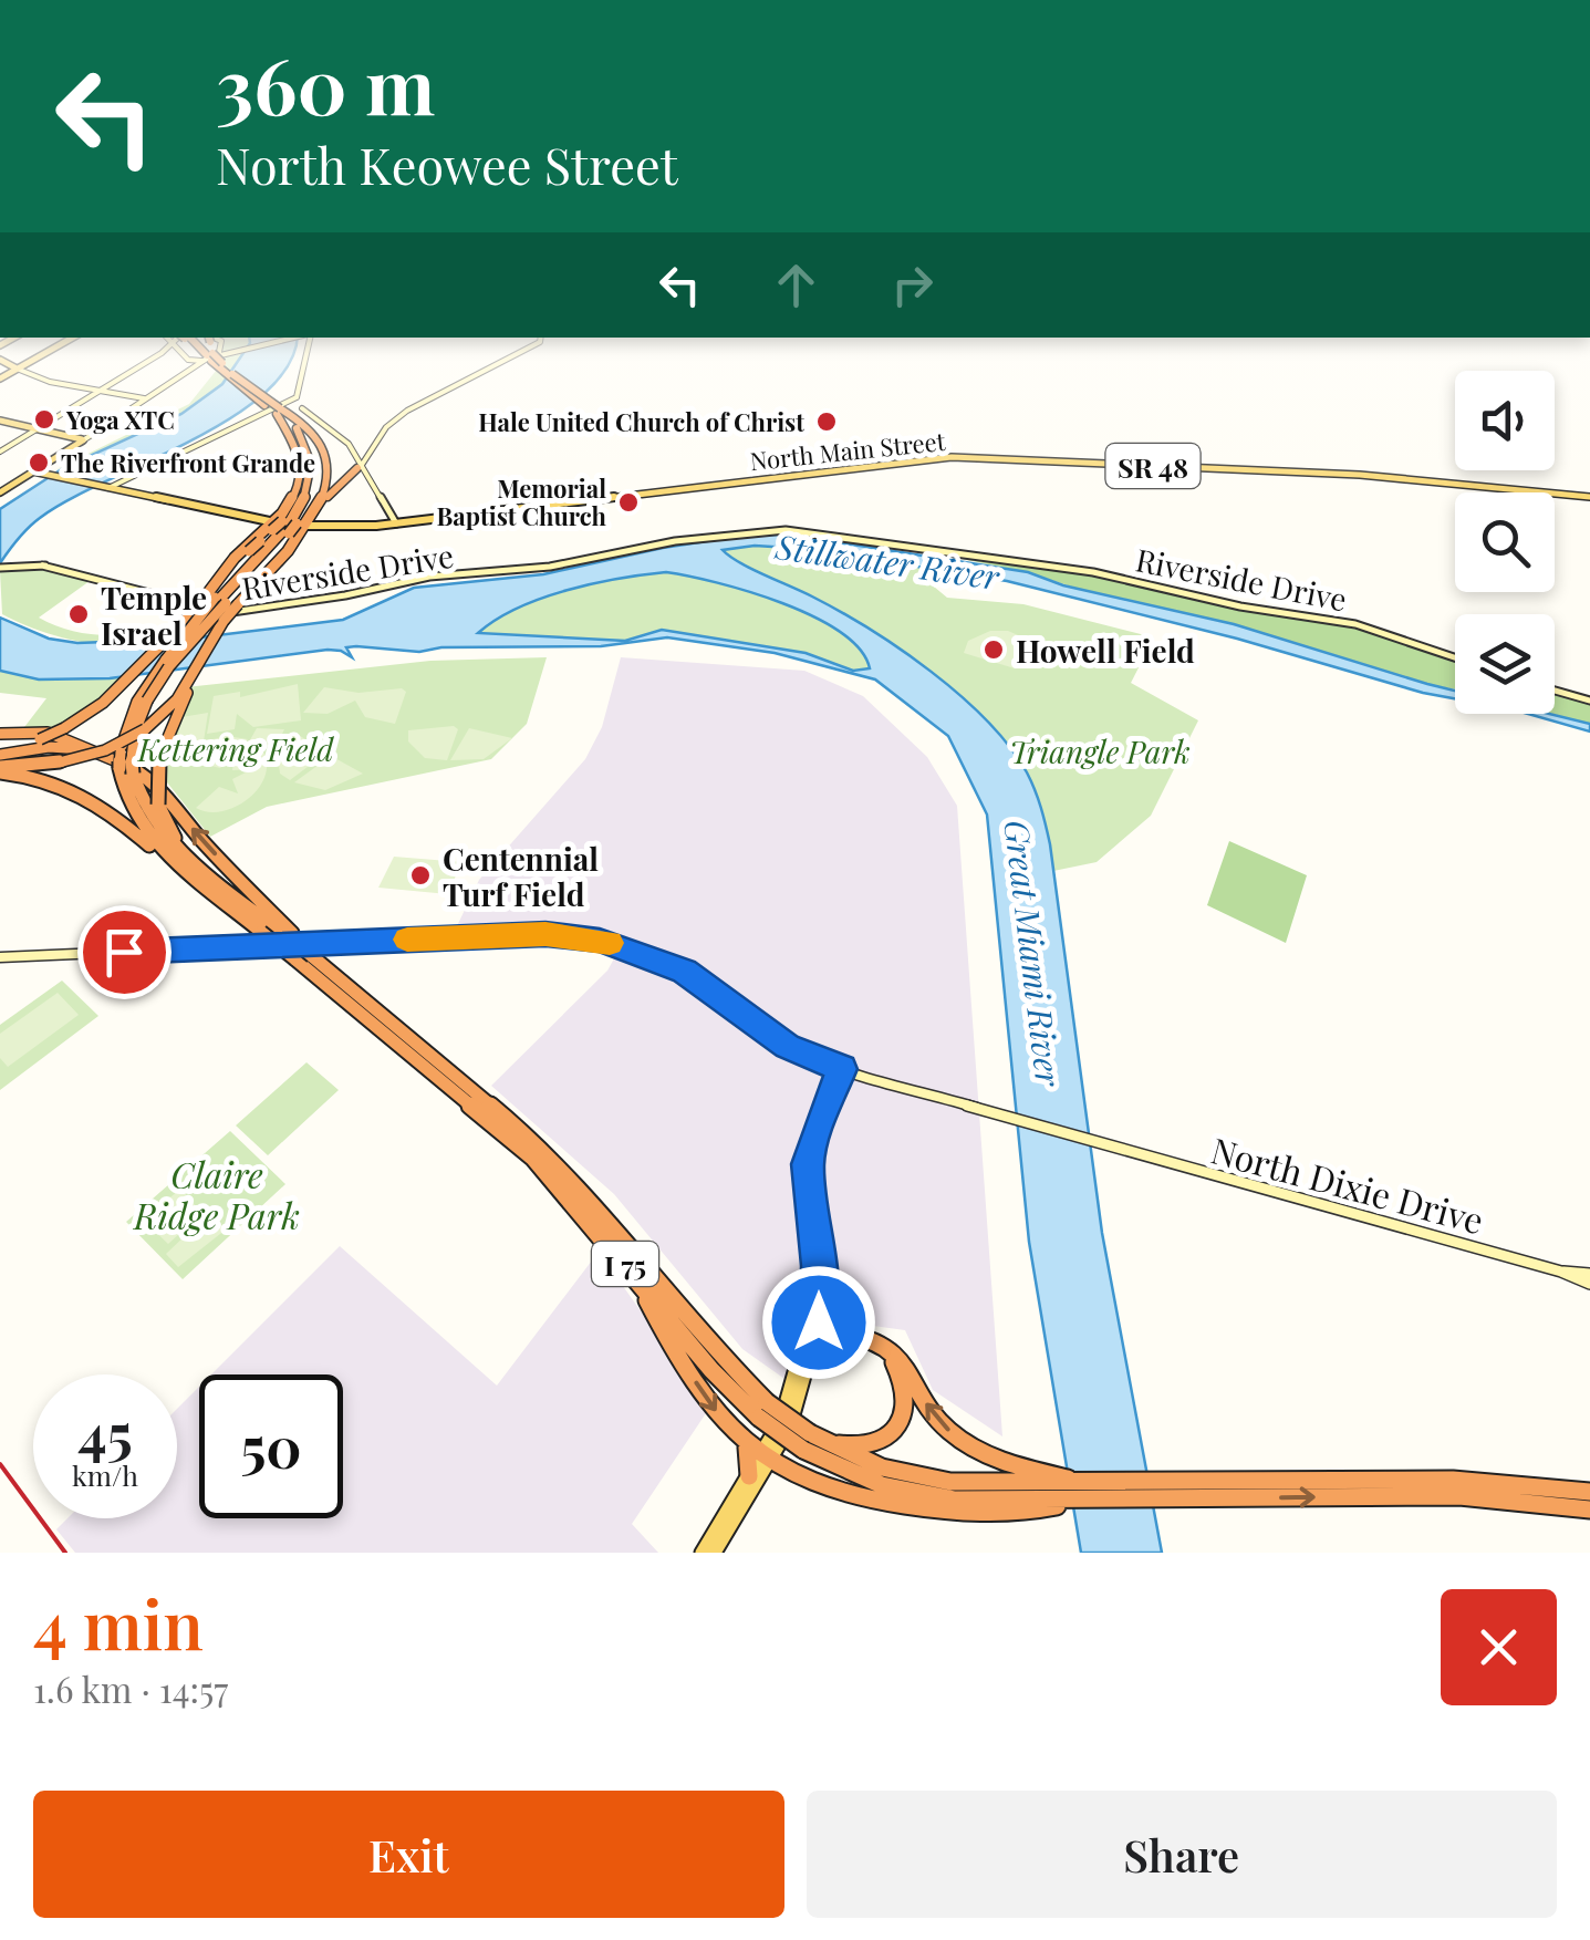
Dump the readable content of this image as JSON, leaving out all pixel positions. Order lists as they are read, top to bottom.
{
  "streets": {
    "highway": ["I 75"],
    "main road": [
      "North Main Street",
      "SR 48",
      "Riverside Drive",
      "North Dixie Drive"
    ]
  },
  "water": ["Stillwater River", "Great Miami River"],
  "parks": ["Kettering Field", "Triangle Park", "Claire Ridge Park"],
  "places": [
    "Yoga XTC",
    "Hale United Church of Christ",
    "The Riverfront Grande",
    "Memorial Baptist Church",
    "Temple Israel",
    "Howell Field",
    "Centennial Turf Field"
  ],
  "page": {
    "turn": ["360 m", "North Keowee Street"],
    "speed": "45 km/h",
    "limit": "50",
    "heading": ["4 min", "1.6 km · 14:57"],
    "buttons": ["Exit", "Share"]
  }
}
